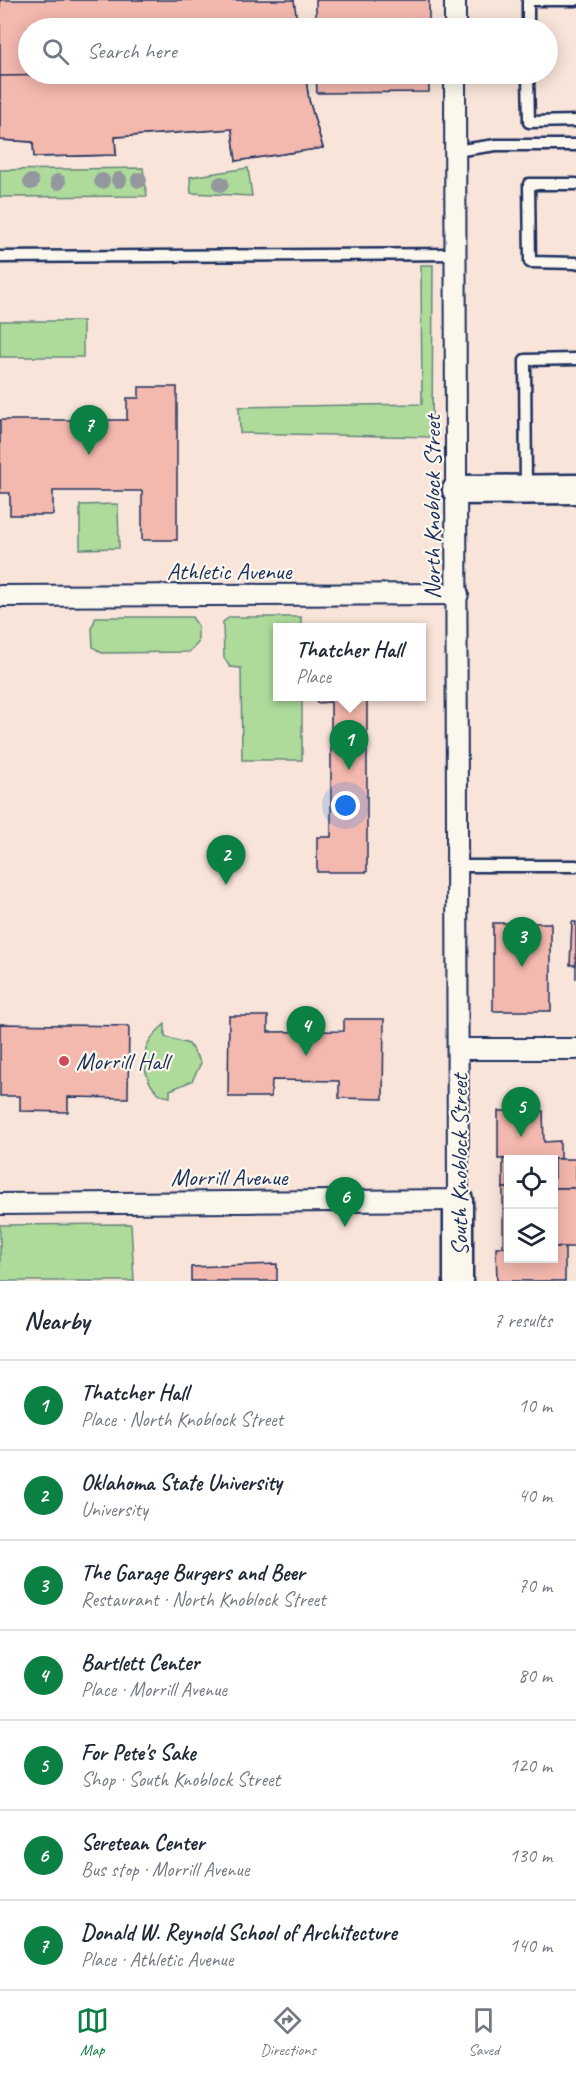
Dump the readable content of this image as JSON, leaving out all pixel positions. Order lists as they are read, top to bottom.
{
  "streets": {
    "street": [
      "North Knoblock Street",
      "Athletic Avenue",
      "South Knoblock Street",
      "Morrill Avenue"
    ]
  },
  "crossings": [
    ["North Knoblock Street", "Athletic Avenue"],
    ["North Knoblock Street", "South Knoblock Street"],
    ["South Knoblock Street", "Morrill Avenue"]
  ],
  "places": ["Morrill Hall"],
  "page": {
    "search": "Search here",
    "pins": [
      "7",
      "1",
      "2",
      "3",
      "4",
      "5",
      "6"
    ],
    "popup": ["Thatcher Hall", "Place"],
    "heading": ["Nearby", "7 results"],
    "list": [
      {
        "mark": "1",
        "name": "Thatcher Hall",
        "note": "Place · North Knoblock Street",
        "value": "10 m"
      },
      {
        "mark": "2",
        "name": "Oklahoma State University",
        "note": "University",
        "value": "40 m"
      },
      {
        "mark": "3",
        "name": "The Garage Burgers and Beer",
        "note": "Restaurant · North Knoblock Street",
        "value": "70 m"
      },
      {
        "mark": "4",
        "name": "Bartlett Center",
        "note": "Place · Morrill Avenue",
        "value": "80 m"
      },
      {
        "mark": "5",
        "name": "For Pete's Sake",
        "note": "Shop · South Knoblock Street",
        "value": "120 m"
      },
      {
        "mark": "6",
        "name": "Seretean Center",
        "note": "Bus stop · Morrill Avenue",
        "value": "130 m"
      },
      {
        "mark": "7",
        "name": "Donald W. Reynold School of Architecture",
        "note": "Place · Athletic Avenue",
        "value": "140 m"
      }
    ],
    "nav": ["Map", "Directions", "Saved"]
  }
}
